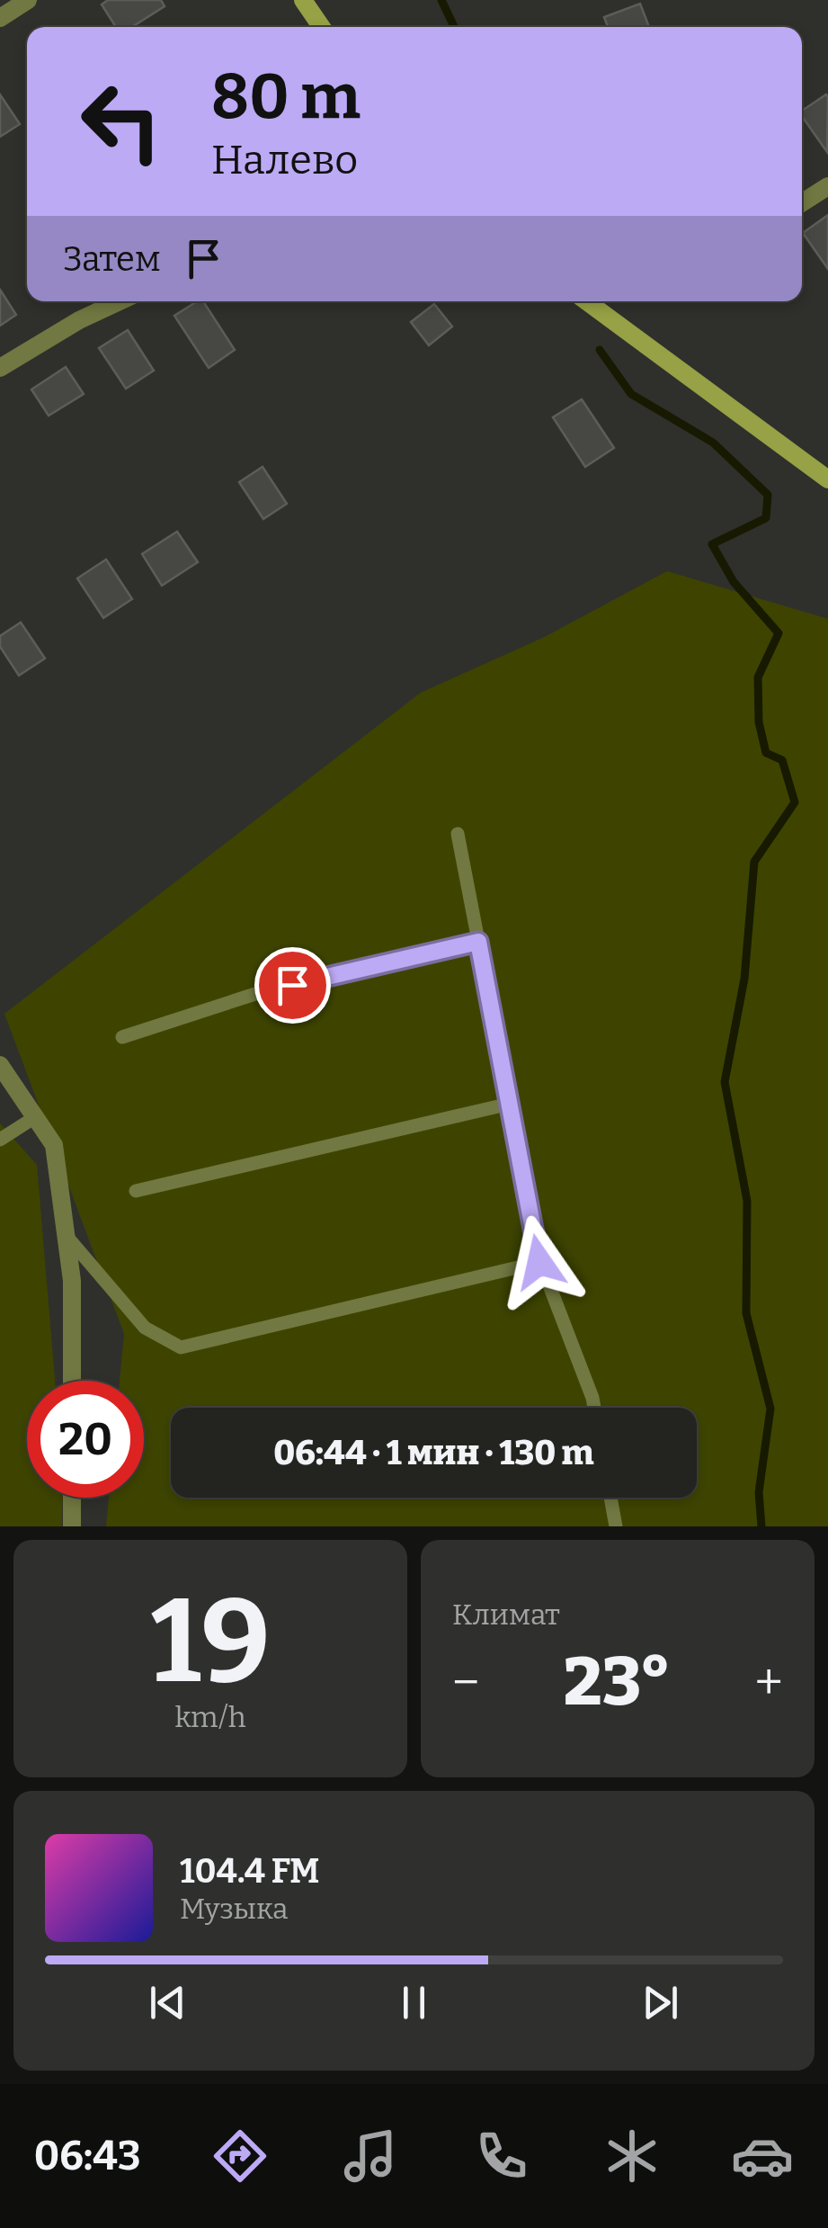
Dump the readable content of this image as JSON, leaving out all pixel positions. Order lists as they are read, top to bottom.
{
  "page": {
    "turn": ["80 m", "Налево"],
    "then": "Затем",
    "limit": "20",
    "trip": "06:44 · 1 мин · 130 m",
    "tile": [
      ["19", "km/h"],
      "Климат"
    ],
    "heat": ["−", "23°", "+"],
    "song": ["104.4 FM", "Музыка"],
    "tabs": "06:43"
  }
}
